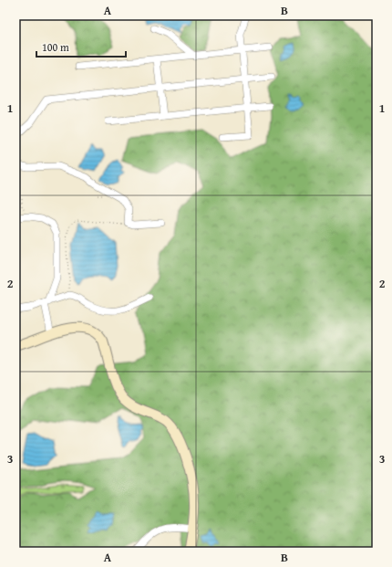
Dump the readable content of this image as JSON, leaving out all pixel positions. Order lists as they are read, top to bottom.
{
  "scale_bar": "100 m",
  "grid": {
    "columns": ["A", "B"],
    "rows": ["1", "2", "3"]
  }
}
